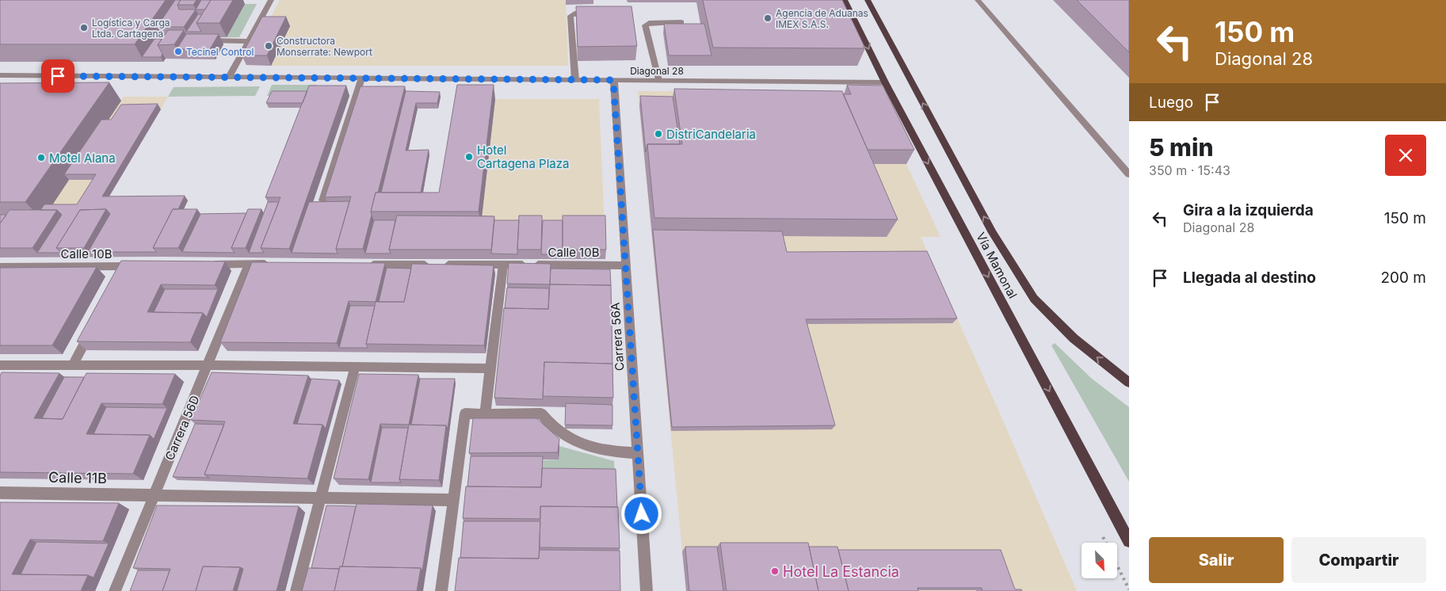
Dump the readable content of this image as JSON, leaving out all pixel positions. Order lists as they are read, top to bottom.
{
  "streets": {
    "main road": ["Vía Mamonal"],
    "street": [
      "Diagonal 28",
      "Calle 10B",
      "Carrera 56A",
      "Carrera 56D",
      "Calle 11B"
    ]
  },
  "crossings": [
    ["Diagonal 28", "Vía Mamonal"],
    ["Diagonal 28", "Carrera 56A"],
    ["Calle 10B", "Carrera 56A"],
    ["Carrera 56D", "Calle 11B"]
  ],
  "places": [
    "Agencia de Aduanas IMEX S.A.S.",
    "Logística y Carga Ltda. Cartagena",
    "Constructora Monserrate: Newport",
    "Tecinel Control",
    "DistriCandelaria",
    "Hotel Cartagena Plaza",
    "Motel Alana",
    "Hotel La Estancia"
  ],
  "north": "bottom right",
  "page": {
    "turn": ["150 m", "Diagonal 28"],
    "then": "Luego",
    "heading": ["5 min", "350 m · 15:43"],
    "list": [
      {
        "name": "Gira a la izquierda",
        "note": "Diagonal 28",
        "value": "150 m"
      },
      {
        "name": "Llegada al destino",
        "value": "200 m"
      }
    ],
    "buttons": ["Salir", "Compartir"]
  }
}
